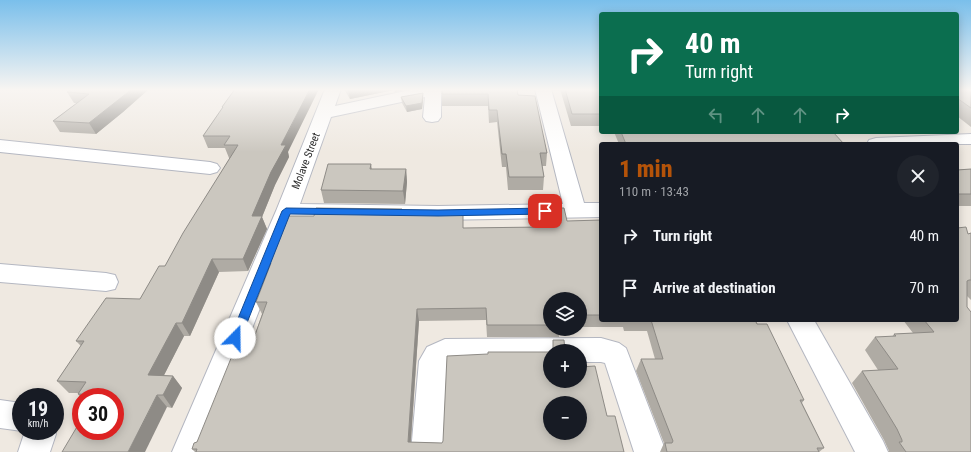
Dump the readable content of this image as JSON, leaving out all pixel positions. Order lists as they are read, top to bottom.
{
  "streets": {
    "street": ["Molave Street"]
  },
  "page": {
    "turn": ["40 m", "Turn right"],
    "heading": ["1 min", "110 m · 13:43"],
    "list": [
      {
        "name": "Turn right",
        "value": "40 m"
      },
      {
        "name": "Arrive at destination",
        "value": "70 m"
      }
    ],
    "map_buttons": ["+", "−"],
    "speed": "19 km/h",
    "limit": "30"
  }
}
